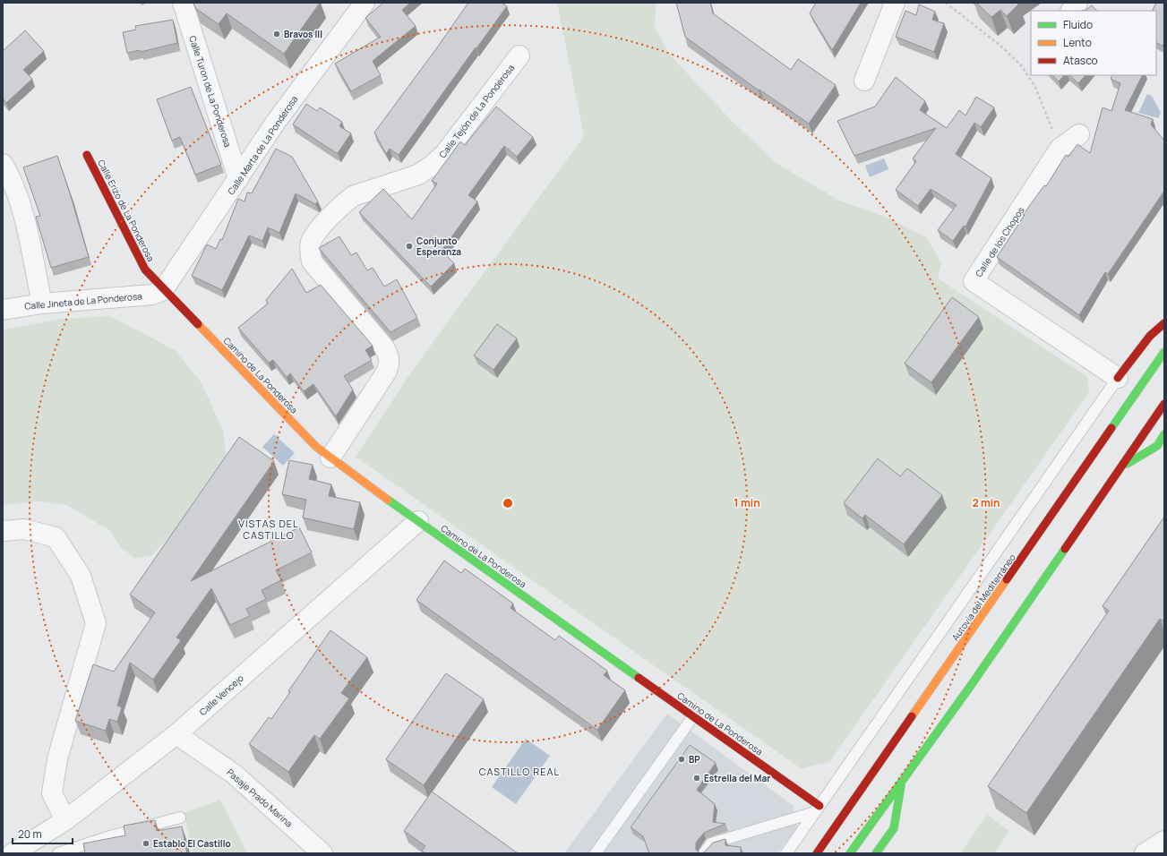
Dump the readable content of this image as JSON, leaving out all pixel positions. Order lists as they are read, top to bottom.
{
  "streets": {
    "main road": ["Calle Erizo de La Ponderosa", "Camino de La Ponderosa", "Autovía del Mediterráneo"],
    "street": [
      "Calle Turon de La Ponderosa",
      "Calle Tejón de La Ponderosa",
      "Calle Marta de La Ponderosa",
      "Calle de los Chopos",
      "Calle Jineta de La Ponderosa",
      "Calle Vencejo",
      "Pasaje Prado Marina"
    ]
  },
  "crossings": [
    ["Calle Turon de La Ponderosa", "Calle Marta de La Ponderosa"],
    ["Calle Tejón de La Ponderosa", "Camino de La Ponderosa"],
    ["Calle Marta de La Ponderosa", "Calle Erizo de La Ponderosa"],
    ["Calle Marta de La Ponderosa", "Calle Jineta de La Ponderosa"],
    ["Calle Marta de La Ponderosa", "Camino de La Ponderosa"],
    ["Calle Erizo de La Ponderosa", "Calle Jineta de La Ponderosa"],
    ["Calle Erizo de La Ponderosa", "Camino de La Ponderosa"],
    ["Calle Jineta de La Ponderosa", "Camino de La Ponderosa"],
    ["Camino de La Ponderosa", "Calle Vencejo"],
    ["Calle Vencejo", "Pasaje Prado Marina"]
  ],
  "districts": ["VISTAS DEL CASTILLO", "CASTILLO REAL"],
  "places": [
    "Bravos III",
    "Conjunto Esperanza",
    "BP",
    "Estrella del Mar",
    "Establo El Castillo"
  ],
  "legend": ["Fluido", "Lento", "Atasco"],
  "scale_bar": "20 m",
  "rings": ["1 min", "2 min"]
}
